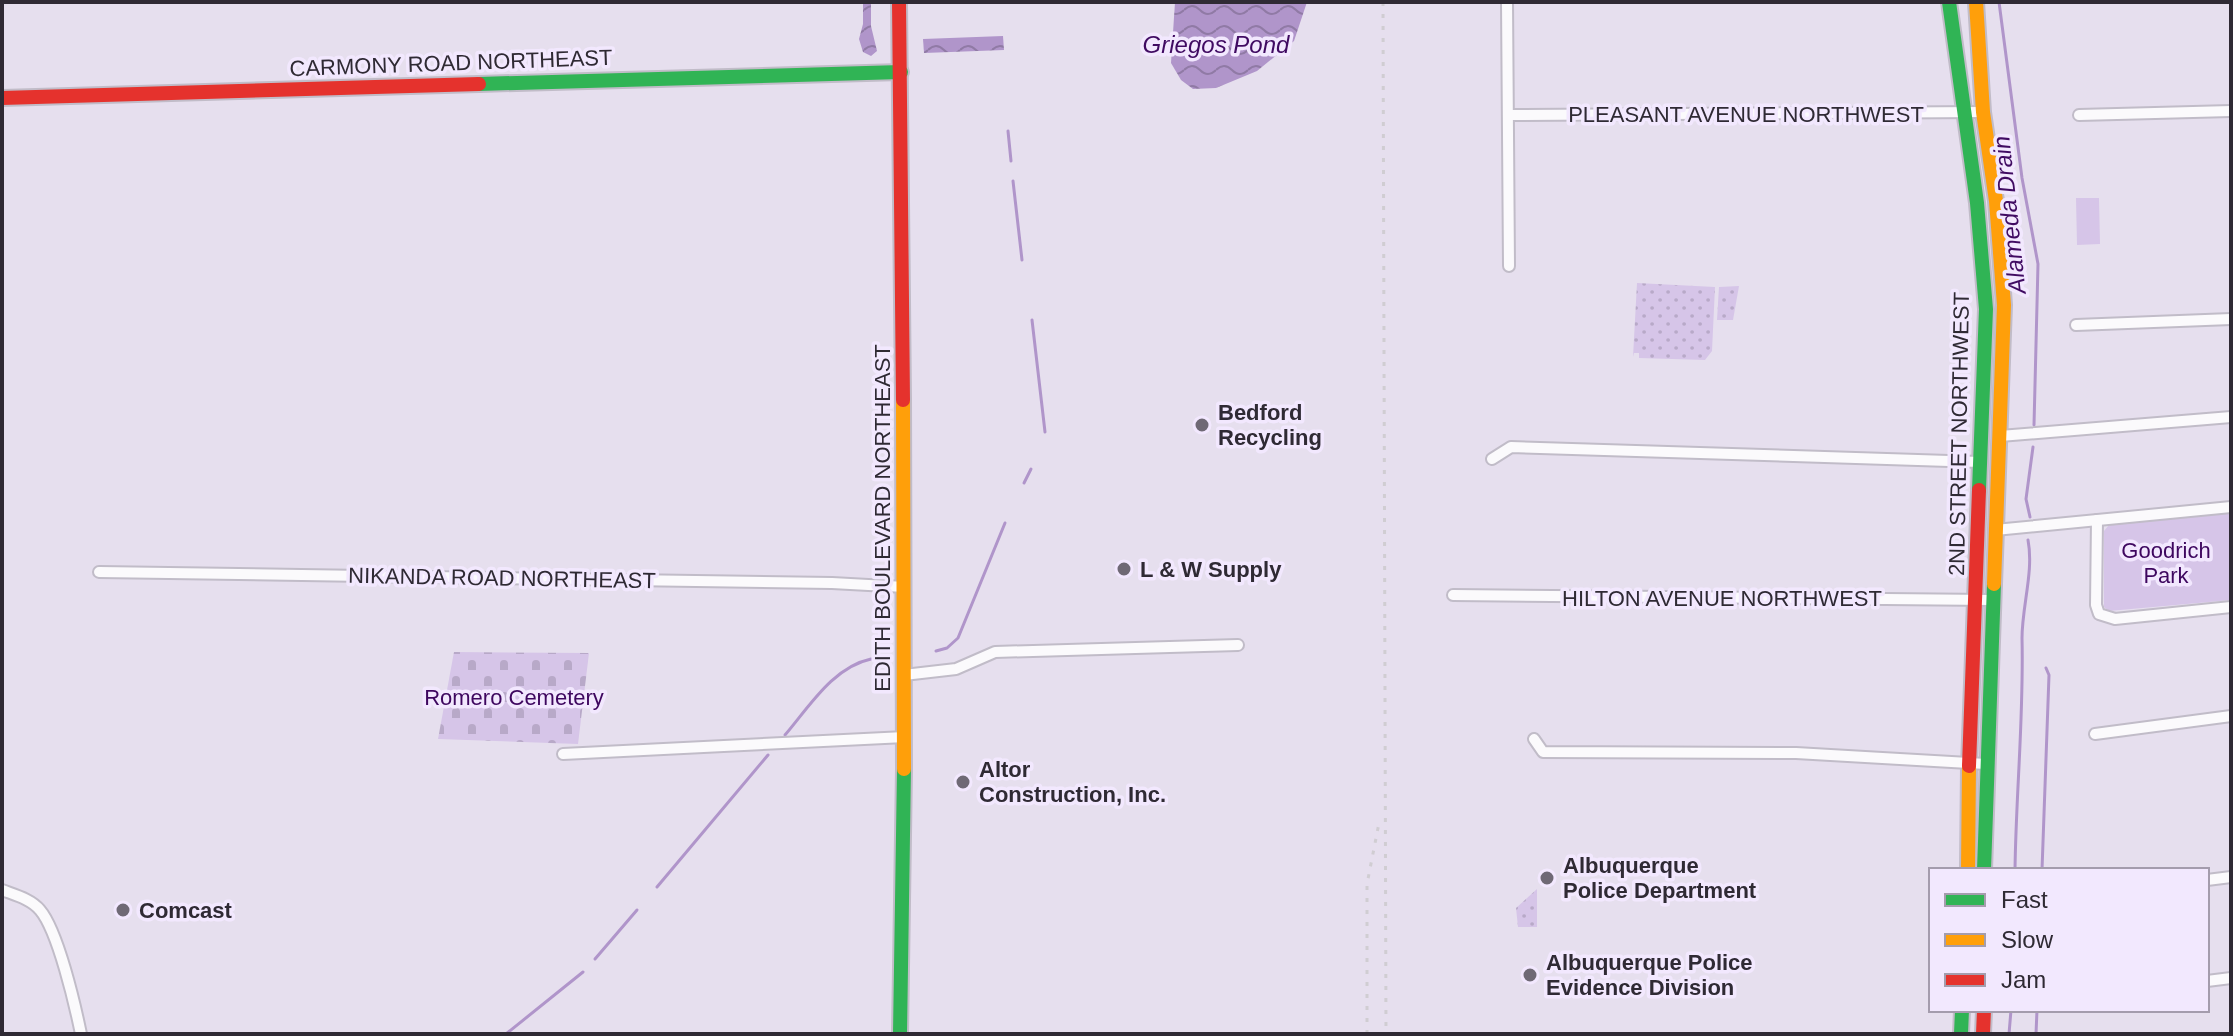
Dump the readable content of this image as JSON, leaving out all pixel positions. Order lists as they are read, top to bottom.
{
  "streets": {
    "street": [
      "CARMONY ROAD NORTHEAST",
      "PLEASANT AVENUE NORTHWEST",
      "2ND STREET NORTHWEST",
      "EDITH BOULEVARD NORTHEAST",
      "NIKANDA ROAD NORTHEAST",
      "HILTON AVENUE NORTHWEST"
    ]
  },
  "crossings": [
    ["CARMONY ROAD NORTHEAST", "EDITH BOULEVARD NORTHEAST"],
    ["PLEASANT AVENUE NORTHWEST", "2ND STREET NORTHWEST"],
    ["2ND STREET NORTHWEST", "HILTON AVENUE NORTHWEST"],
    ["EDITH BOULEVARD NORTHEAST", "NIKANDA ROAD NORTHEAST"]
  ],
  "water": ["Griegos Pond", "Alameda Drain"],
  "parks": ["Goodrich Park", "Romero Cemetery"],
  "places": [
    "Bedford Recycling",
    "L & W Supply",
    "Altor Construction, Inc.",
    "Albuquerque Police Department",
    "Comcast",
    "Albuquerque Police Evidence Division"
  ],
  "legend": ["Fast", "Slow", "Jam"]
}
